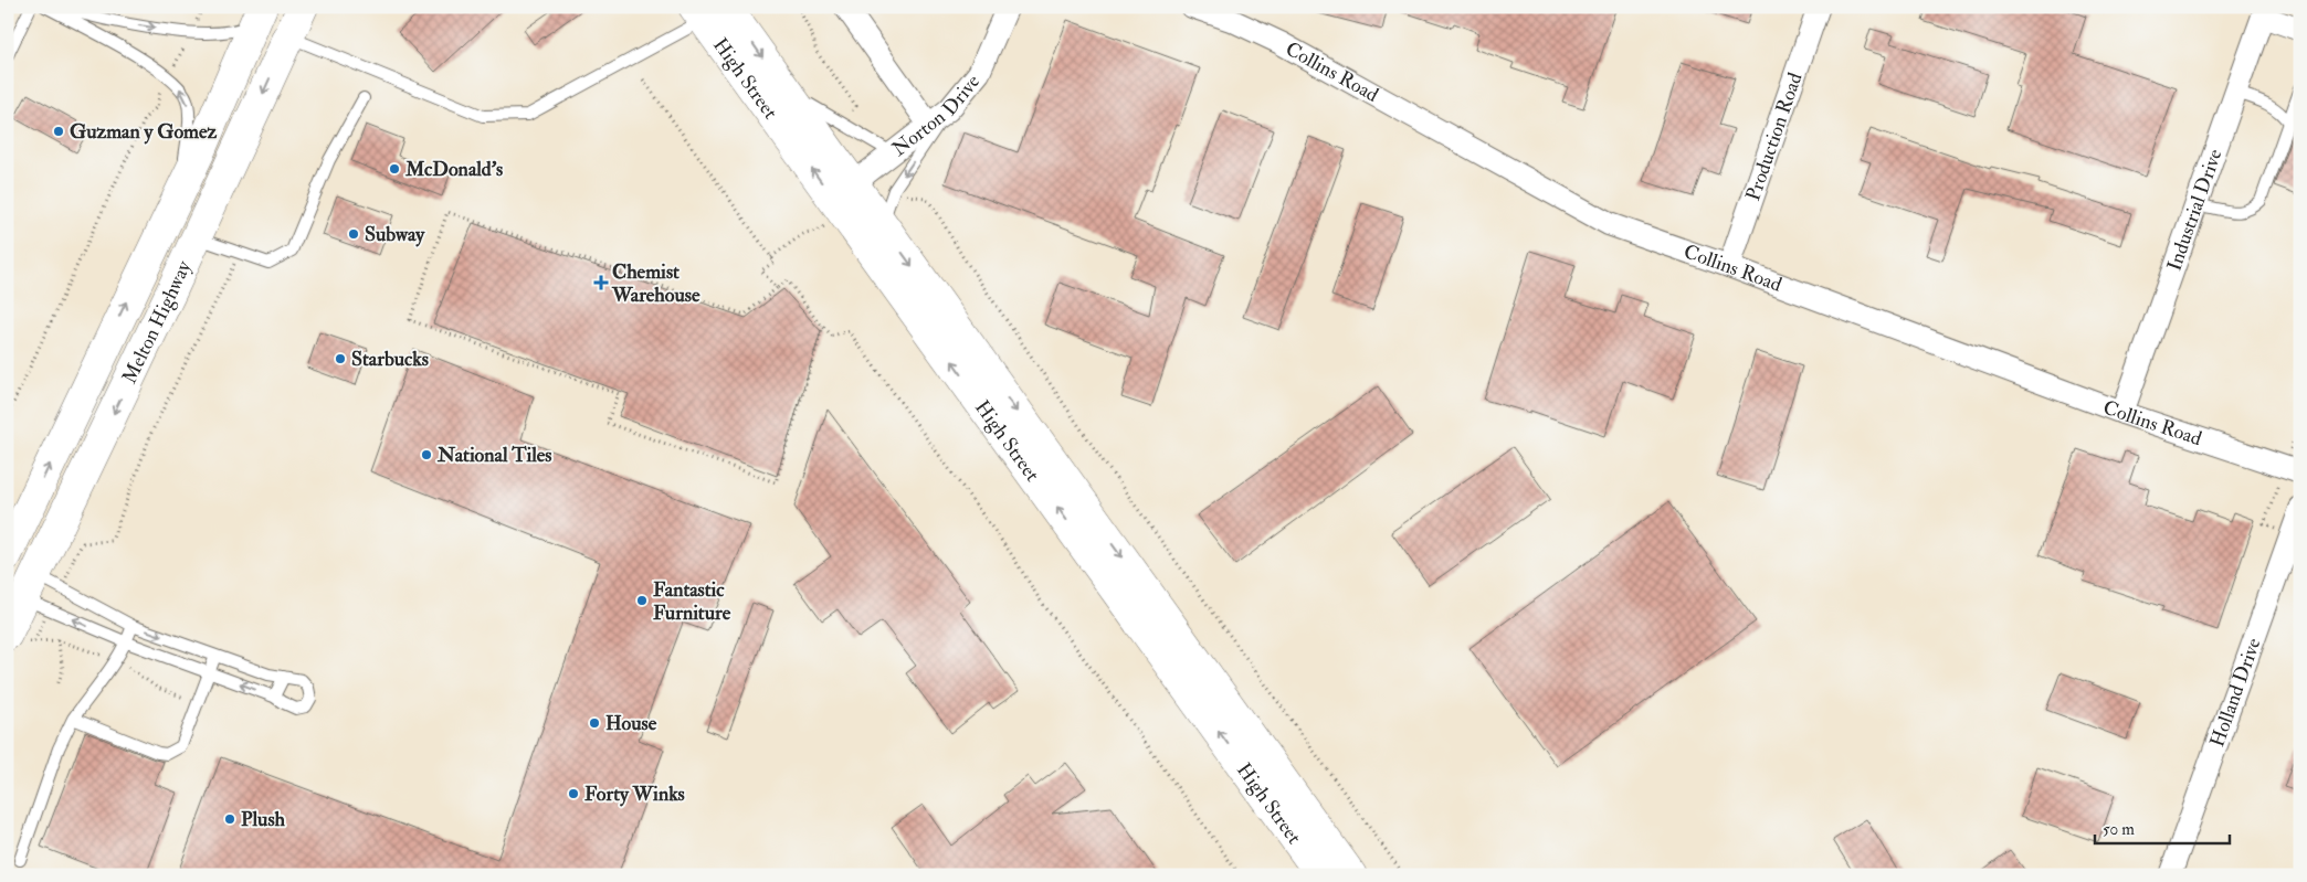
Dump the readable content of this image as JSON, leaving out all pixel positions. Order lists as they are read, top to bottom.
{
  "streets": {
    "main road": ["High Street", "Melton Highway"],
    "street": [
      "Collins Road",
      "Norton Drive",
      "Production Road",
      "Industrial Drive",
      "Holland Drive"
    ]
  },
  "crossings": [
    ["Collins Road", "Production Road"],
    ["Collins Road", "Industrial Drive"],
    ["High Street", "Norton Drive"]
  ],
  "places": {
    "other": [
      "Guzman y Gomez",
      "McDonald's",
      "Subway",
      "Starbucks",
      "National Tiles",
      "Fantastic Furniture",
      "House",
      "Forty Winks",
      "Plush"
    ],
    "health": ["Chemist Warehouse"]
  },
  "scale_bar": "50 m"
}
